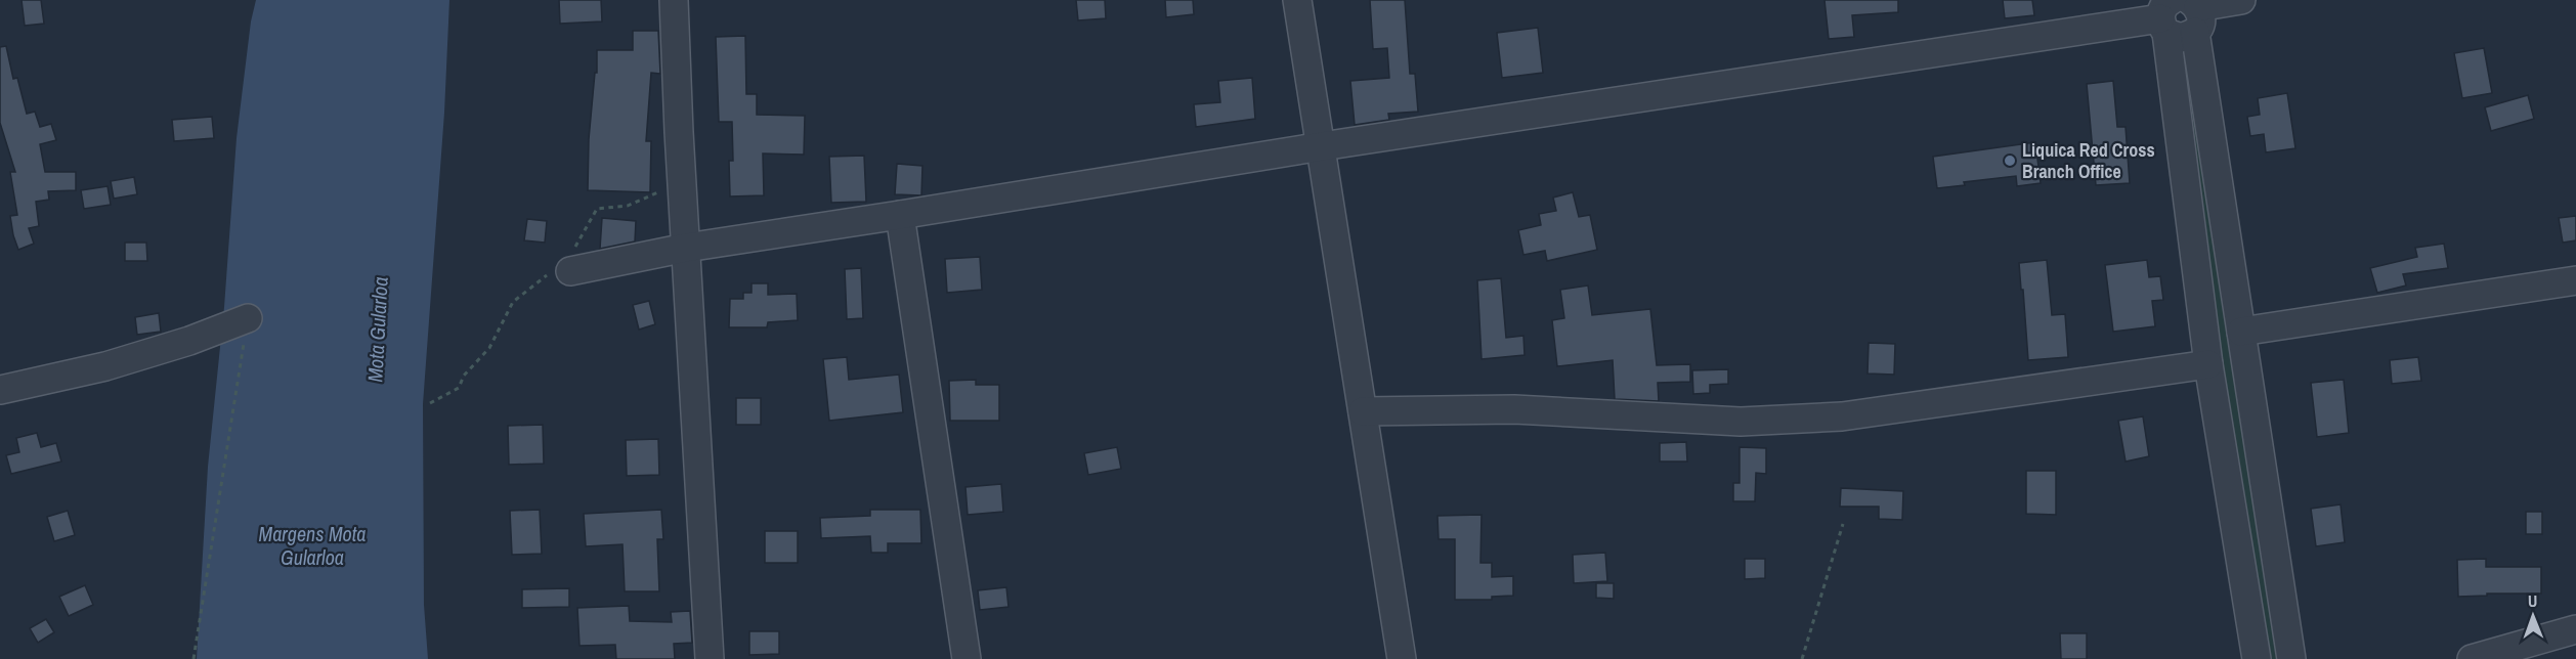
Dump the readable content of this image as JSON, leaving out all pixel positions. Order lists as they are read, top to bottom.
{
  "water": ["Mota Gularloa", "Margens Mota Gularloa"],
  "places": ["Liquica Red Cross Branch Office"],
  "north": "top"
}
